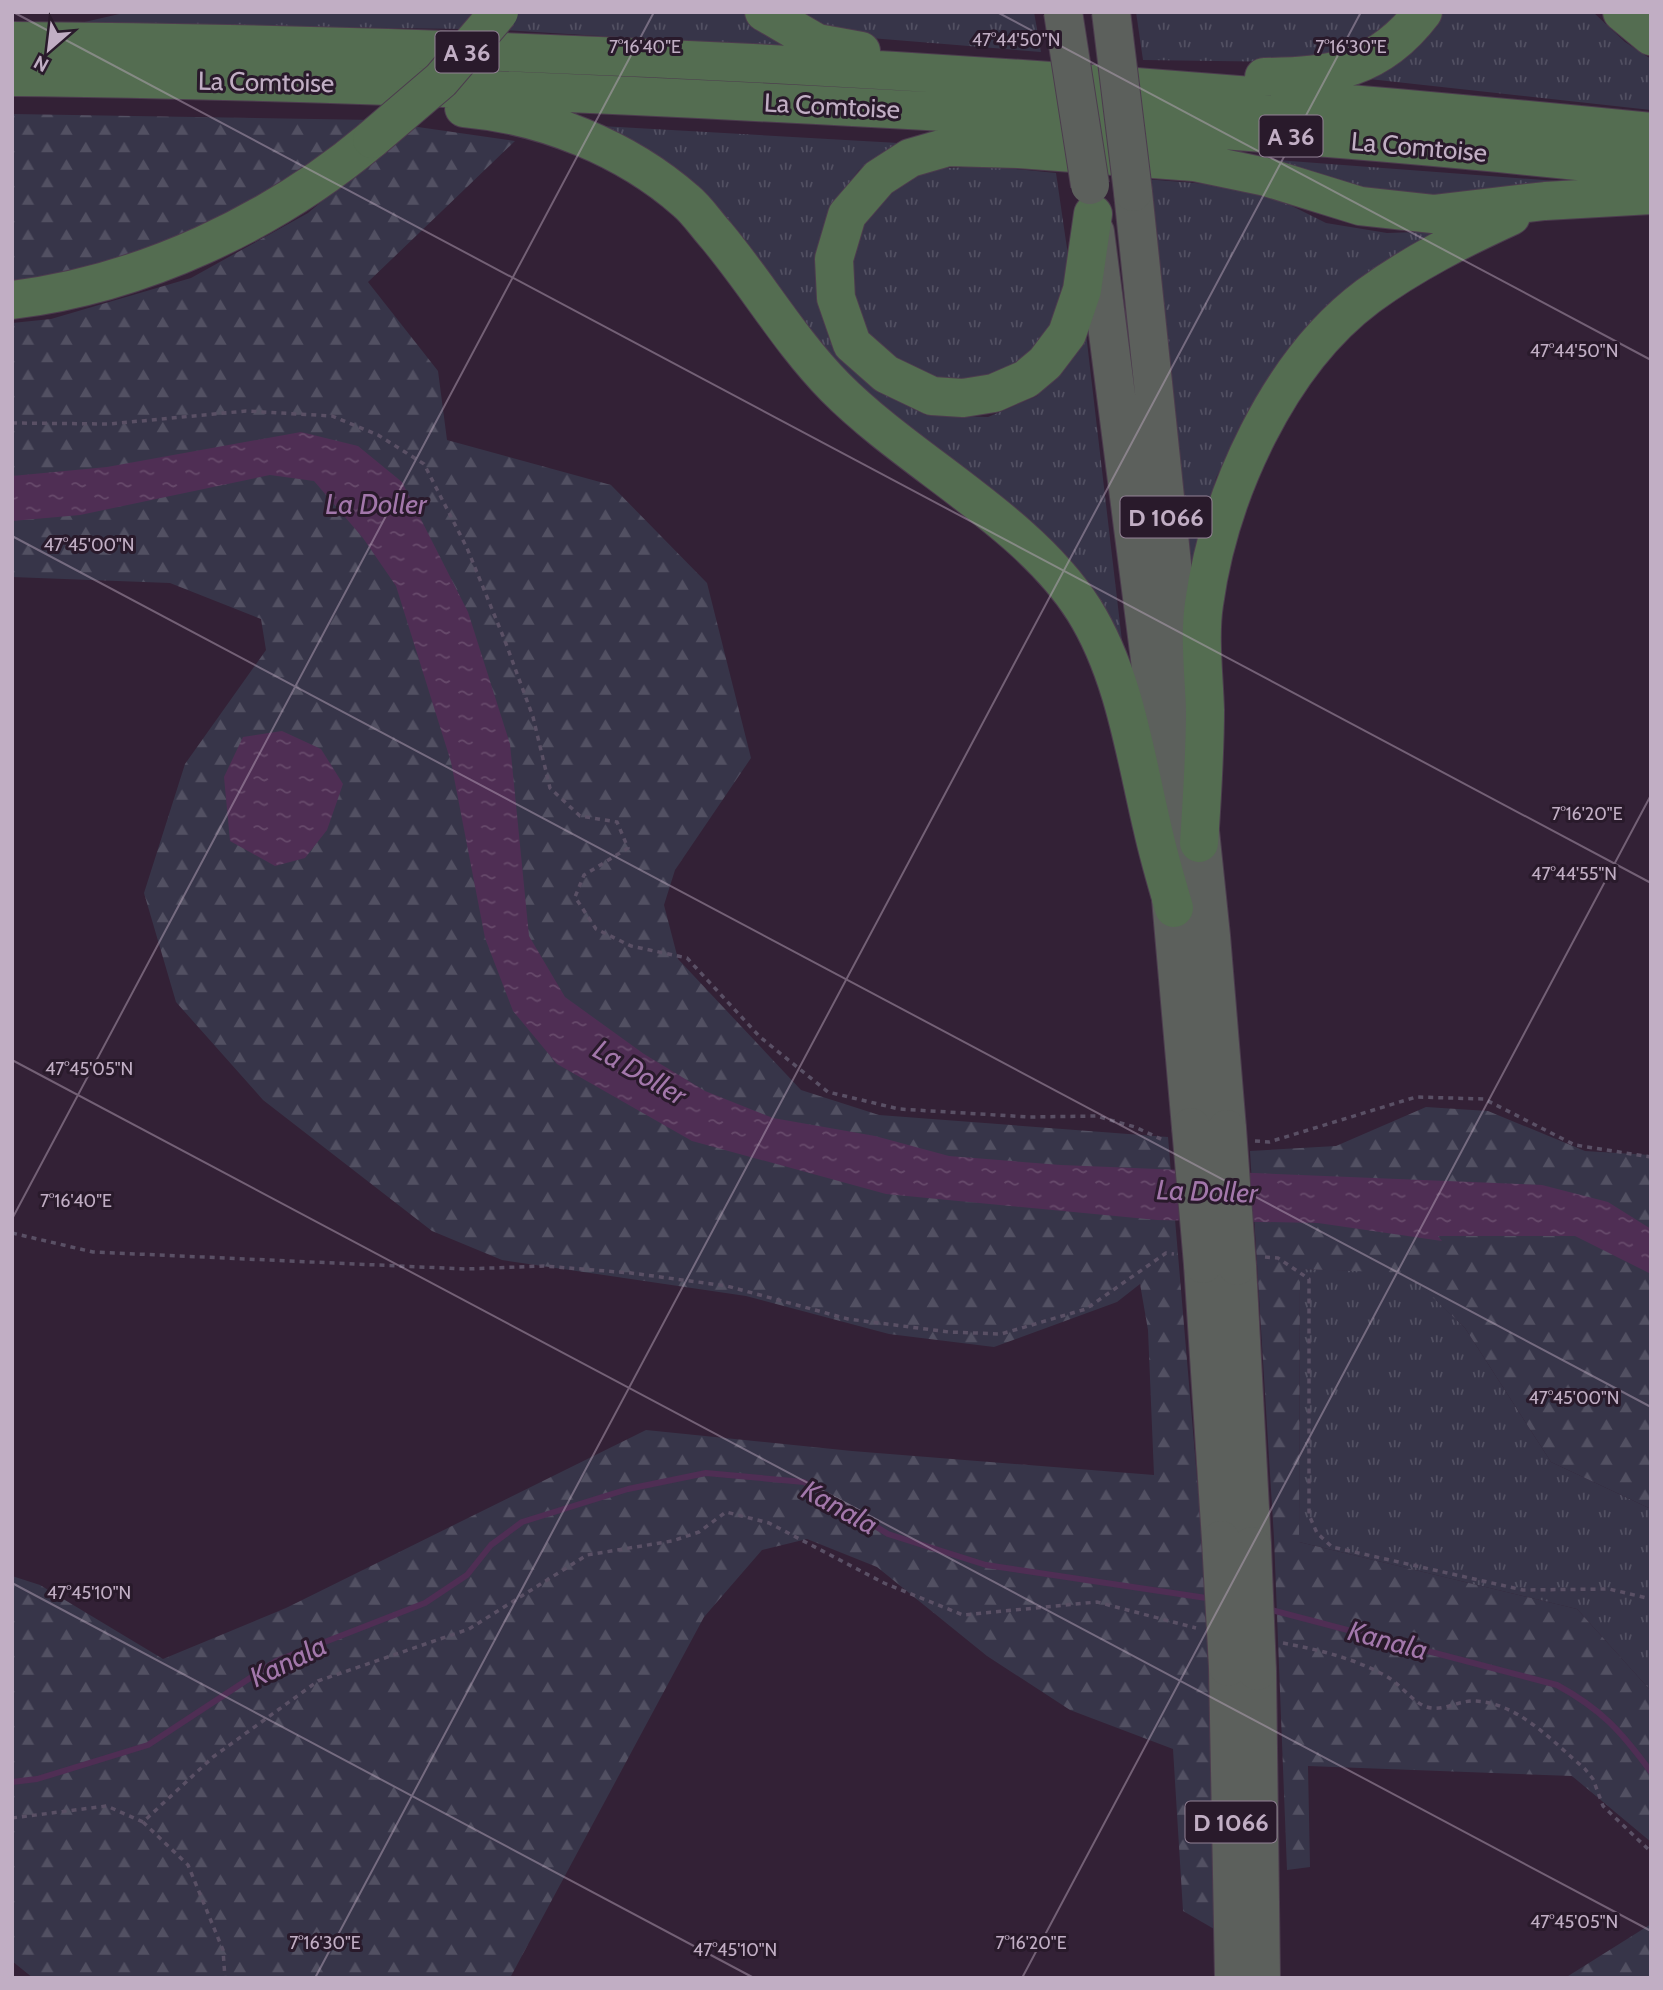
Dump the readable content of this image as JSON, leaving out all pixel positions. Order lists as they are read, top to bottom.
{
  "streets": {
    "highway": ["A 36", "La Comtoise", "D 1066"]
  },
  "water": ["La Doller", "Kanala"],
  "north": "bottom left",
  "coordinates": [
    "47°44'50\"N",
    "7°16'40\"E",
    "7°16'30\"E",
    "47°45'00\"N",
    "7°16'20\"E",
    "47°44'55\"N",
    "47°45'05\"N",
    "47°45'10\"N"
  ]
}
